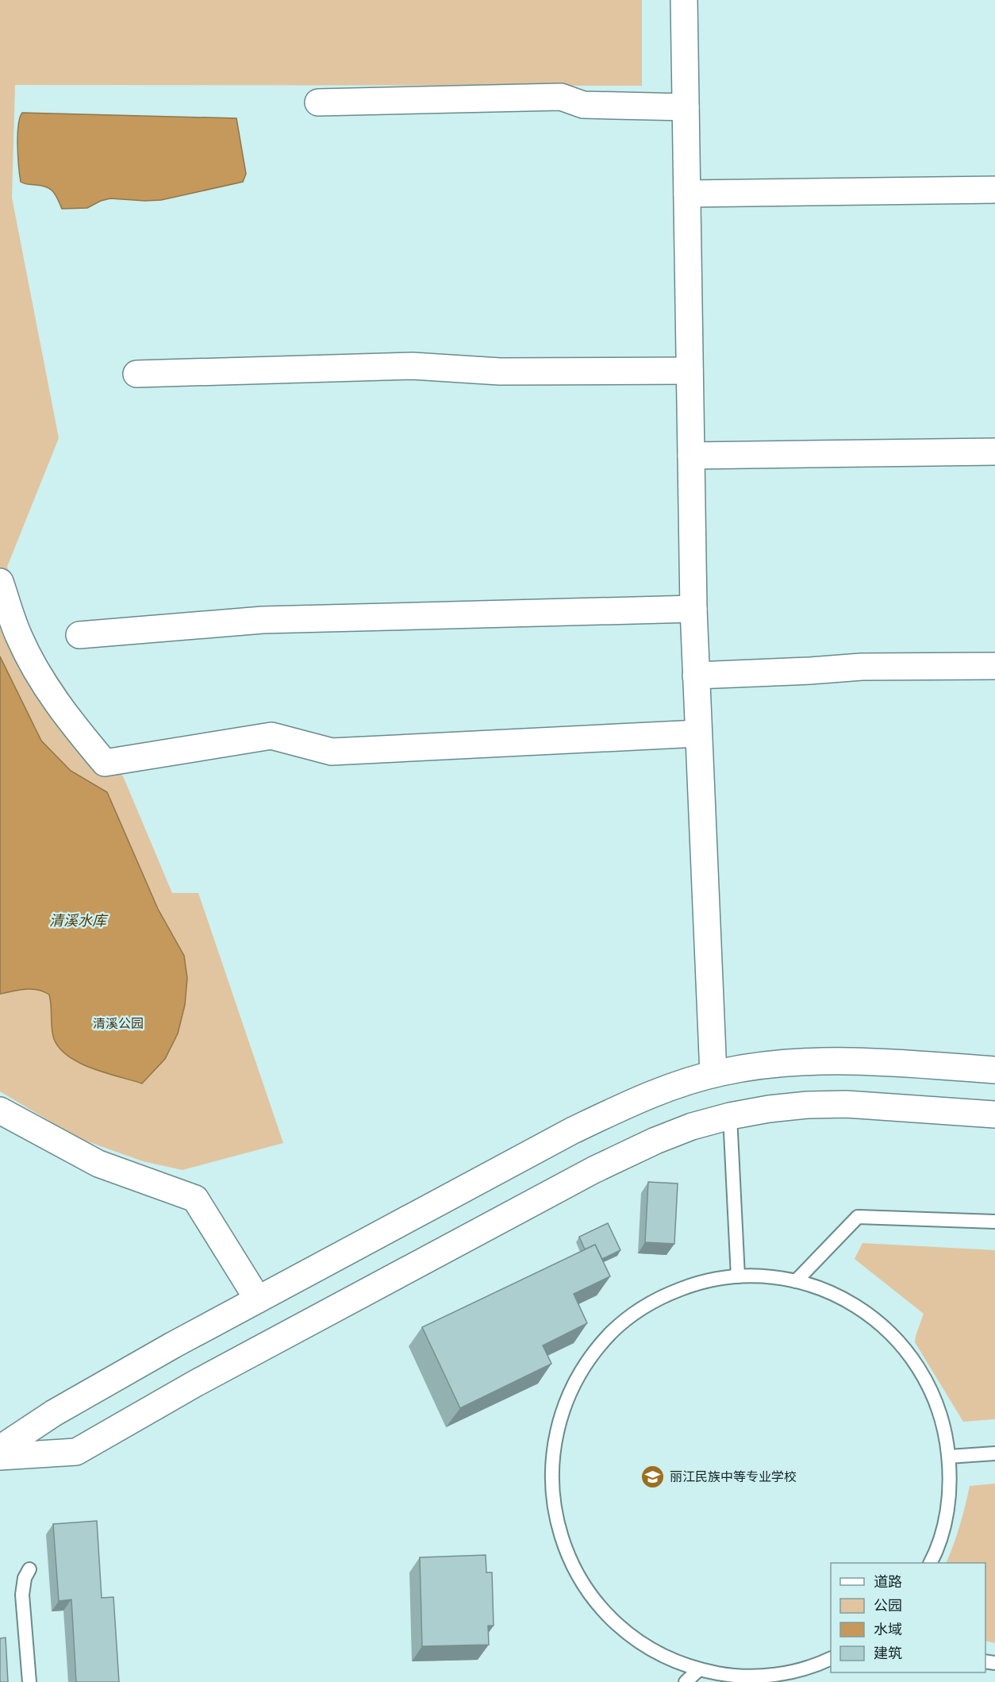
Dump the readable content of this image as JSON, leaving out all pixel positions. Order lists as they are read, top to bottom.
{
  "water": ["清溪水库"],
  "parks": ["清溪公园"],
  "places": {
    "school or university": ["丽江民族中等专业学校"]
  },
  "legend": [
    "道路",
    "公园",
    "水域",
    "建筑"
  ]
}
